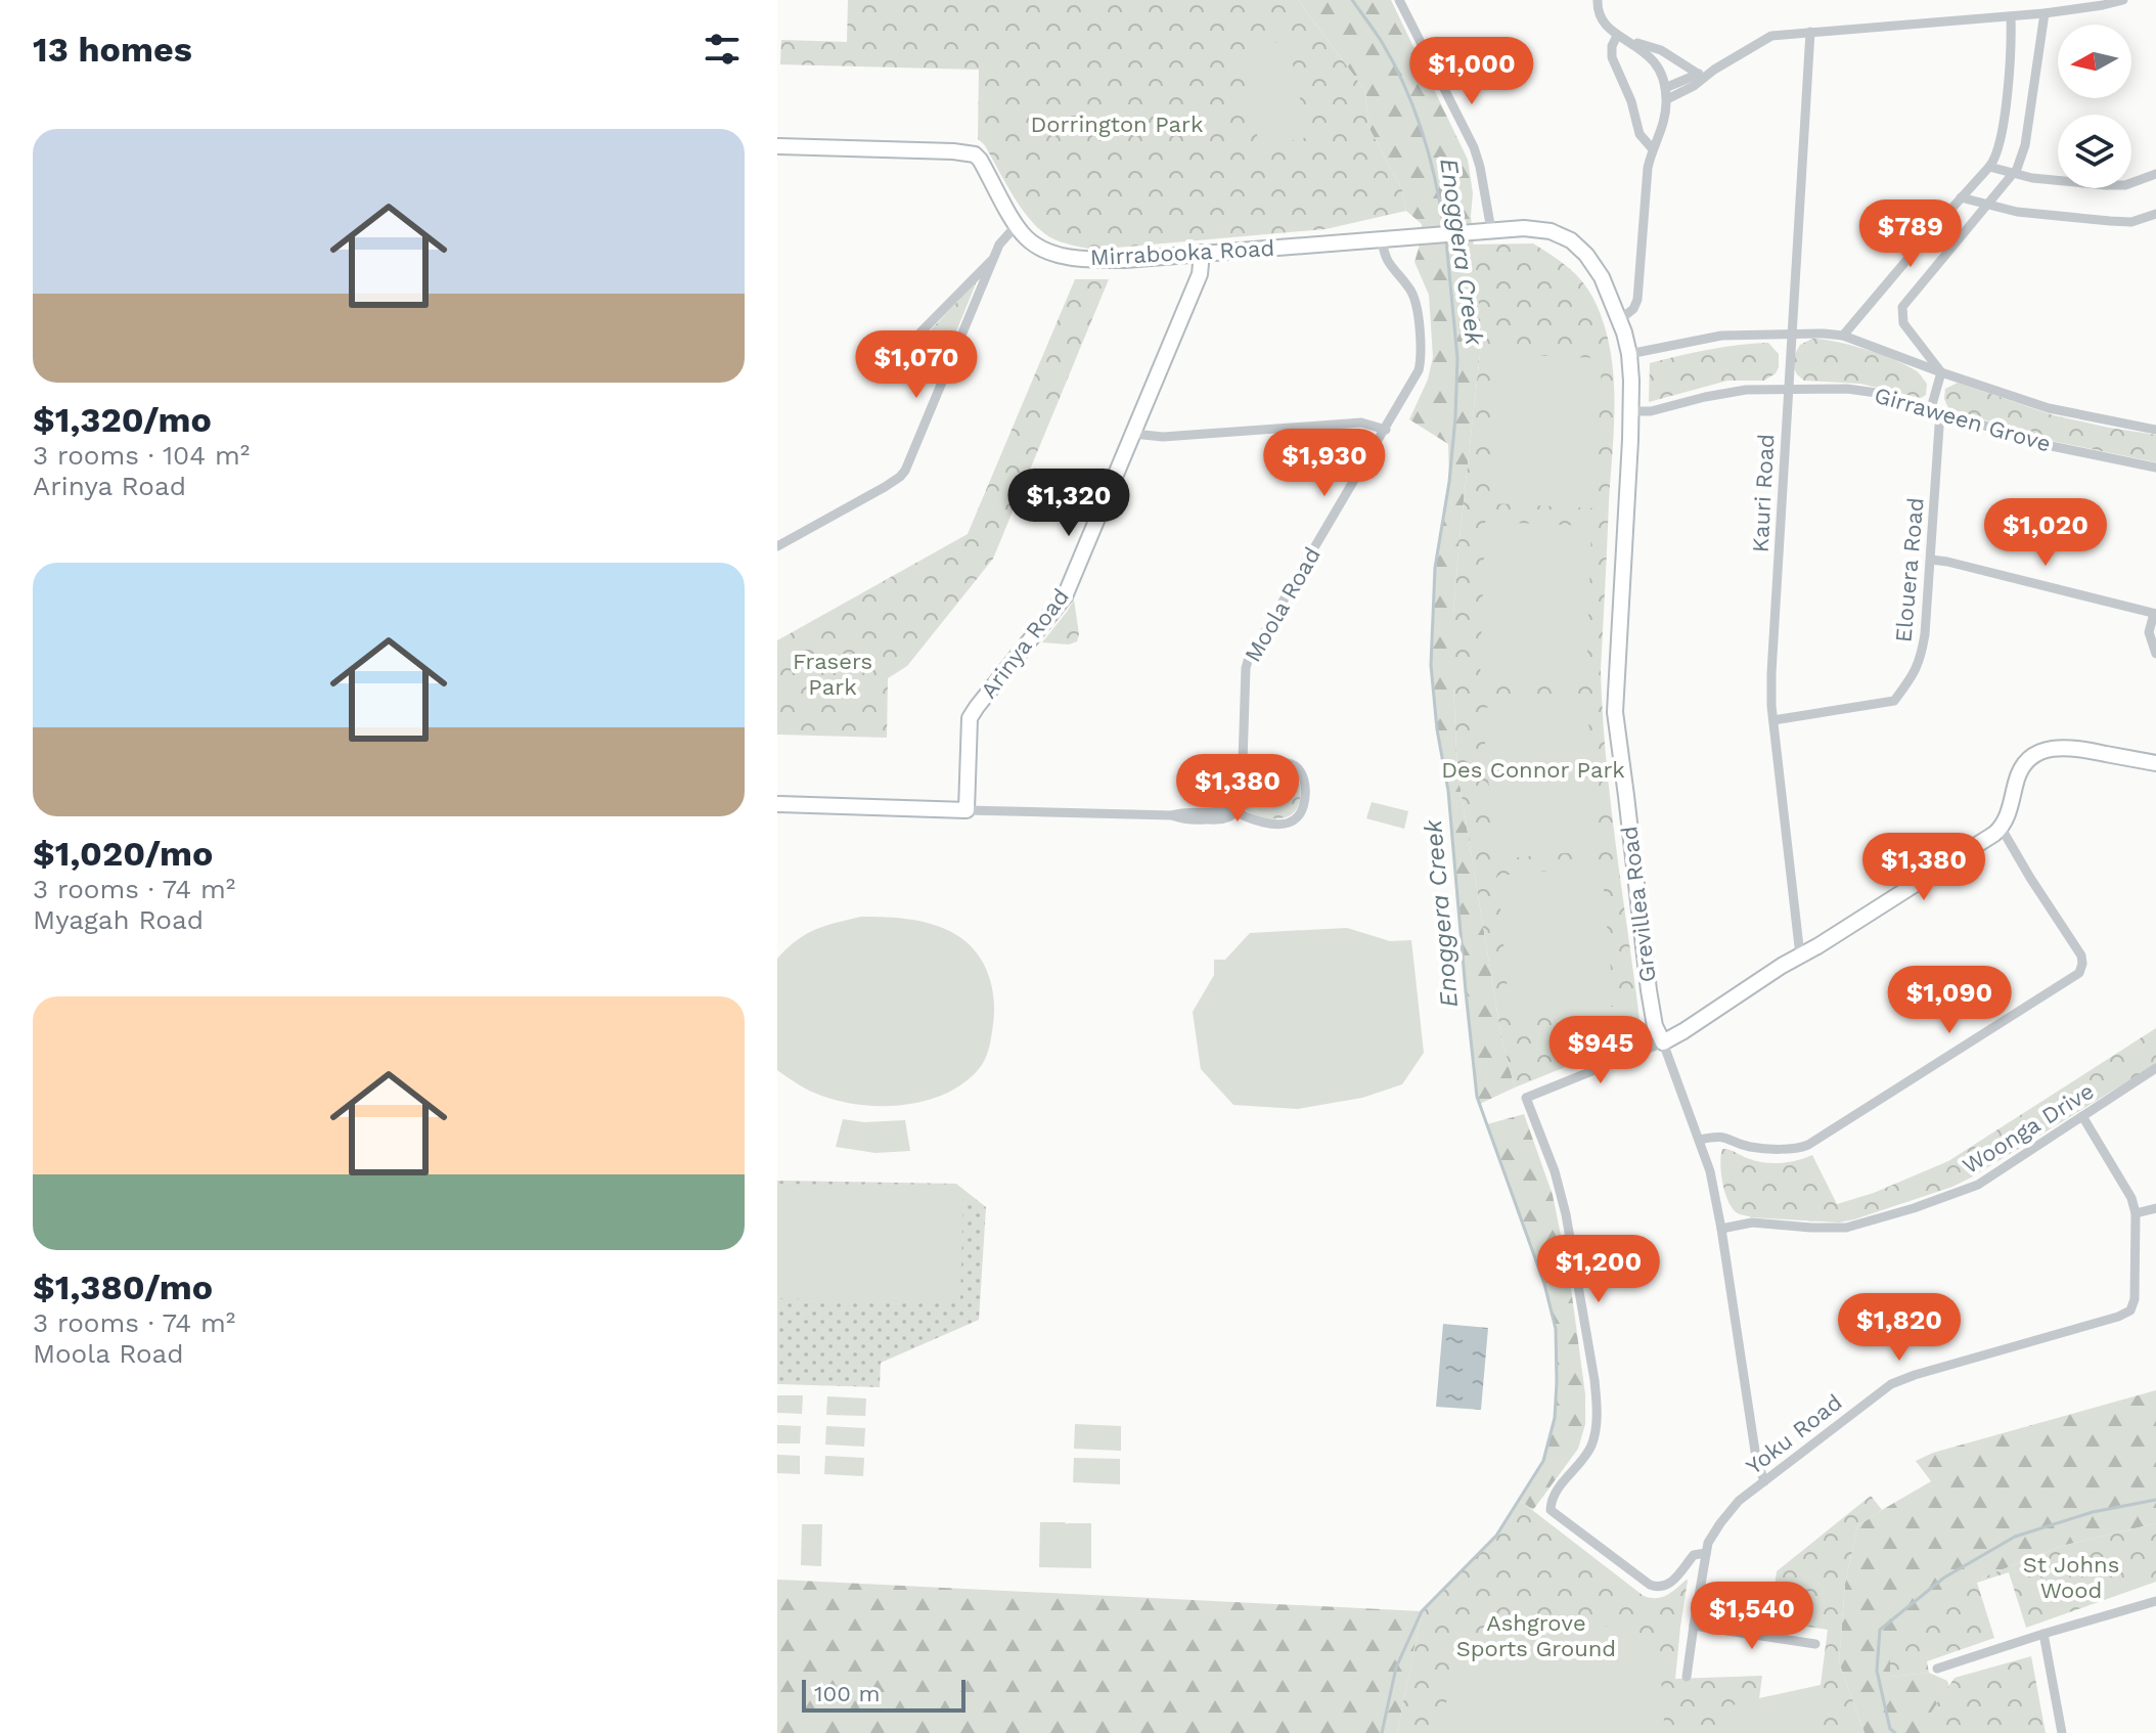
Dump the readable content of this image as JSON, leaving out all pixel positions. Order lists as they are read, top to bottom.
{
  "streets": {
    "street": [
      "Mirrabooka Road",
      "Girraween Grove",
      "Kauri Road",
      "Elouera Road",
      "Moola Road",
      "Arinya Road",
      "Grevillea Road",
      "Woonga Drive",
      "Yoku Road"
    ]
  },
  "crossings": [
    ["Mirrabooka Road", "Moola Road"],
    ["Mirrabooka Road", "Arinya Road"],
    ["Girraween Grove", "Kauri Road"],
    ["Girraween Grove", "Elouera Road"],
    ["Girraween Grove", "Grevillea Road"],
    ["Kauri Road", "Elouera Road"],
    ["Grevillea Road", "Woonga Drive"],
    ["Grevillea Road", "Yoku Road"],
    ["Woonga Drive", "Yoku Road"]
  ],
  "water": ["Enoggera Creek"],
  "parks": [
    "Dorrington Park",
    "Frasers Park",
    "Des Connor Park",
    "St Johns Wood",
    "Ashgrove Sports Ground"
  ],
  "scale_bar": "100 m",
  "north": "left",
  "page": {
    "heading": "13 homes",
    "price": [
      "$1,000",
      "$789",
      "$1,070",
      "$1,930",
      "$1,320",
      "$1,020",
      "$1,380",
      "$1,380",
      "$1,090",
      "$945",
      "$1,200",
      "$1,820",
      "$1,540"
    ],
    "list": [
      {
        "name": "$1,320/mo",
        "note": "3 rooms · 104 m² · Arinya Road"
      },
      {
        "name": "$1,020/mo",
        "note": "3 rooms · 74 m² · Myagah Road"
      },
      {
        "name": "$1,380/mo",
        "note": "3 rooms · 74 m² · Moola Road"
      }
    ],
    "scale": "100 m"
  }
}
